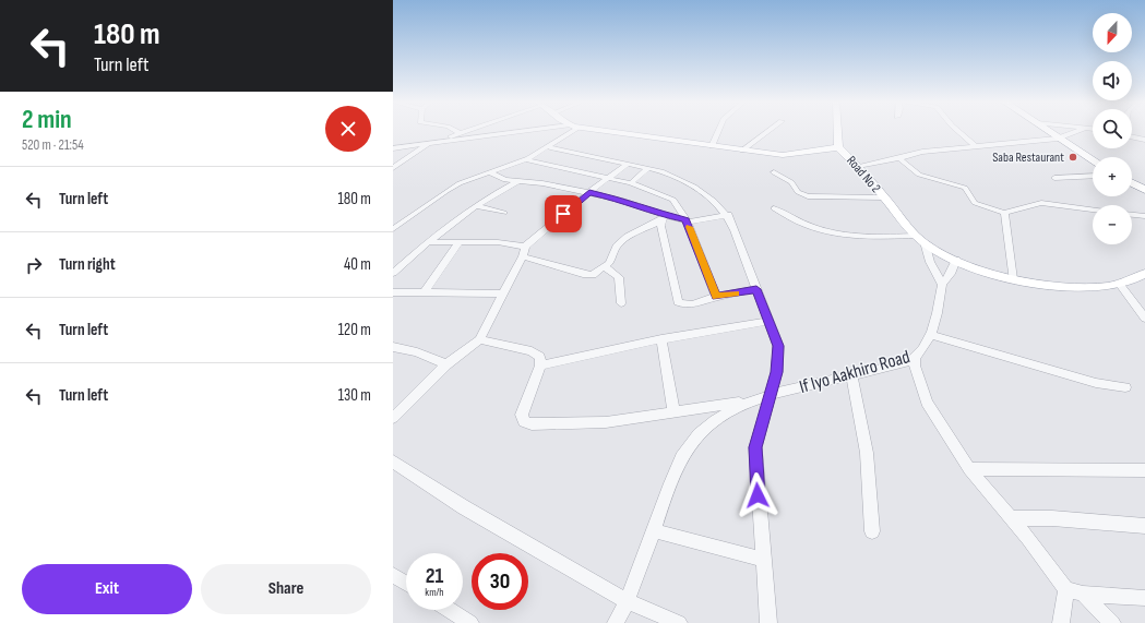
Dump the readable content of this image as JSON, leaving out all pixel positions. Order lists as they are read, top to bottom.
{
  "streets": {
    "main road": ["Road No 2"],
    "street": ["If Iyo Aakhiro Road"]
  },
  "places": ["Saba Restaurant"],
  "north": "bottom",
  "page": {
    "turn": ["180 m", "Turn left"],
    "map_buttons": ["+", "−"],
    "heading": ["2 min", "520 m · 21:54"],
    "list": [
      {
        "name": "Turn left",
        "value": "180 m"
      },
      {
        "name": "Turn right",
        "value": "40 m"
      },
      {
        "name": "Turn left",
        "value": "120 m"
      },
      {
        "name": "Turn left",
        "value": "130 m"
      }
    ],
    "speed": "21 km/h",
    "limit": "30",
    "buttons": ["Exit", "Share"]
  }
}
